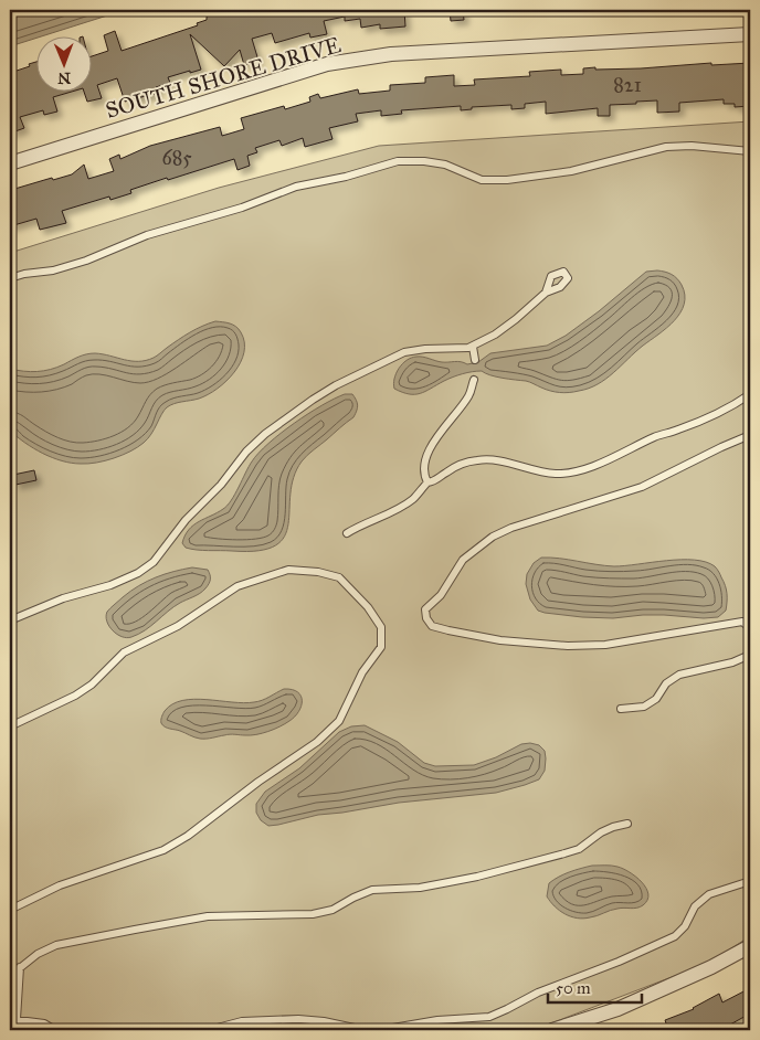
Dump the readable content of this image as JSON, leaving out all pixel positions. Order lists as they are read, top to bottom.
{
  "streets": {
    "street": ["SOUTH SHORE DRIVE"]
  },
  "house_numbers": ["821", "685"],
  "scale_bar": "50 m",
  "north": "bottom"
}
